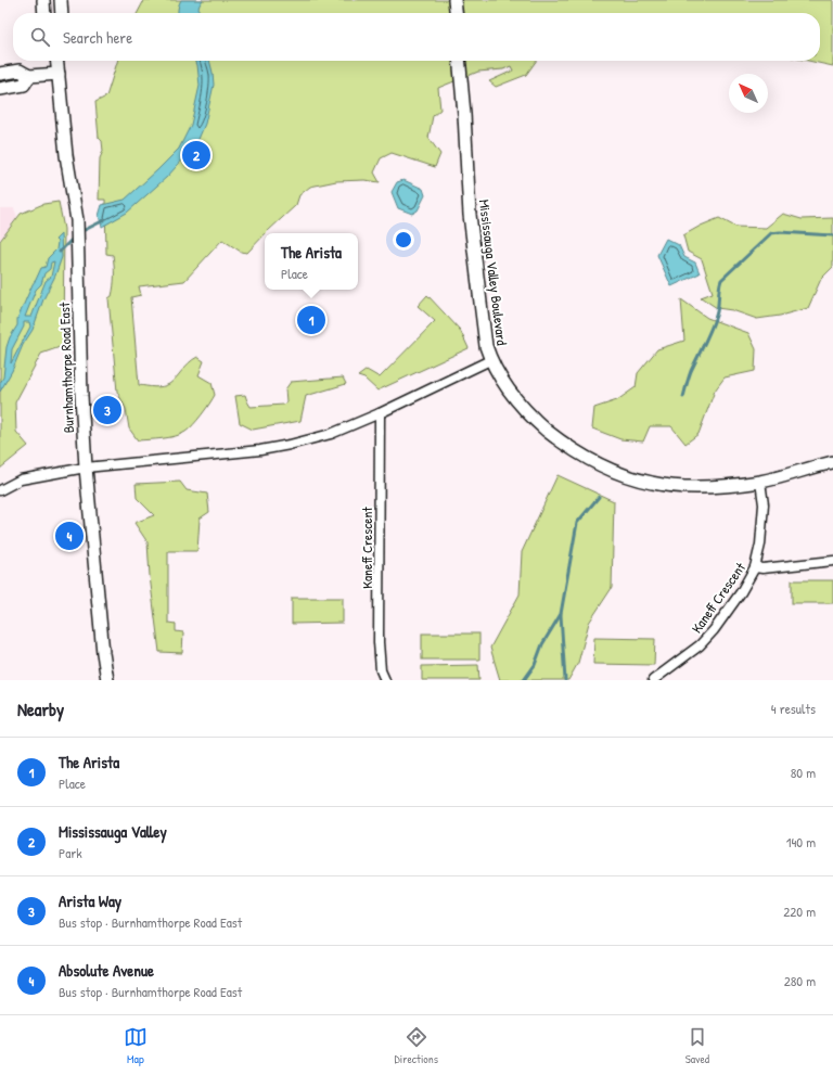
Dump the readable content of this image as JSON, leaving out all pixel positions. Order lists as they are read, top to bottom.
{
  "streets": {
    "street": ["Mississauga Valley Boulevard", "Burnhamthorpe Road East", "Kaneff Crescent"]
  },
  "crossings": [
    ["Mississauga Valley Boulevard", "Kaneff Crescent"]
  ],
  "north": "top left",
  "page": {
    "search": "Search here",
    "pins": [
      "2",
      "1",
      "3",
      "4"
    ],
    "popup": ["The Arista", "Place"],
    "heading": ["Nearby", "4 results"],
    "list": [
      {
        "mark": "1",
        "name": "The Arista",
        "note": "Place",
        "value": "80 m"
      },
      {
        "mark": "2",
        "name": "Mississauga Valley",
        "note": "Park",
        "value": "140 m"
      },
      {
        "mark": "3",
        "name": "Arista Way",
        "note": "Bus stop · Burnhamthorpe Road East",
        "value": "220 m"
      },
      {
        "mark": "4",
        "name": "Absolute Avenue",
        "note": "Bus stop · Burnhamthorpe Road East",
        "value": "280 m"
      }
    ],
    "nav": ["Map", "Directions", "Saved"]
  }
}
